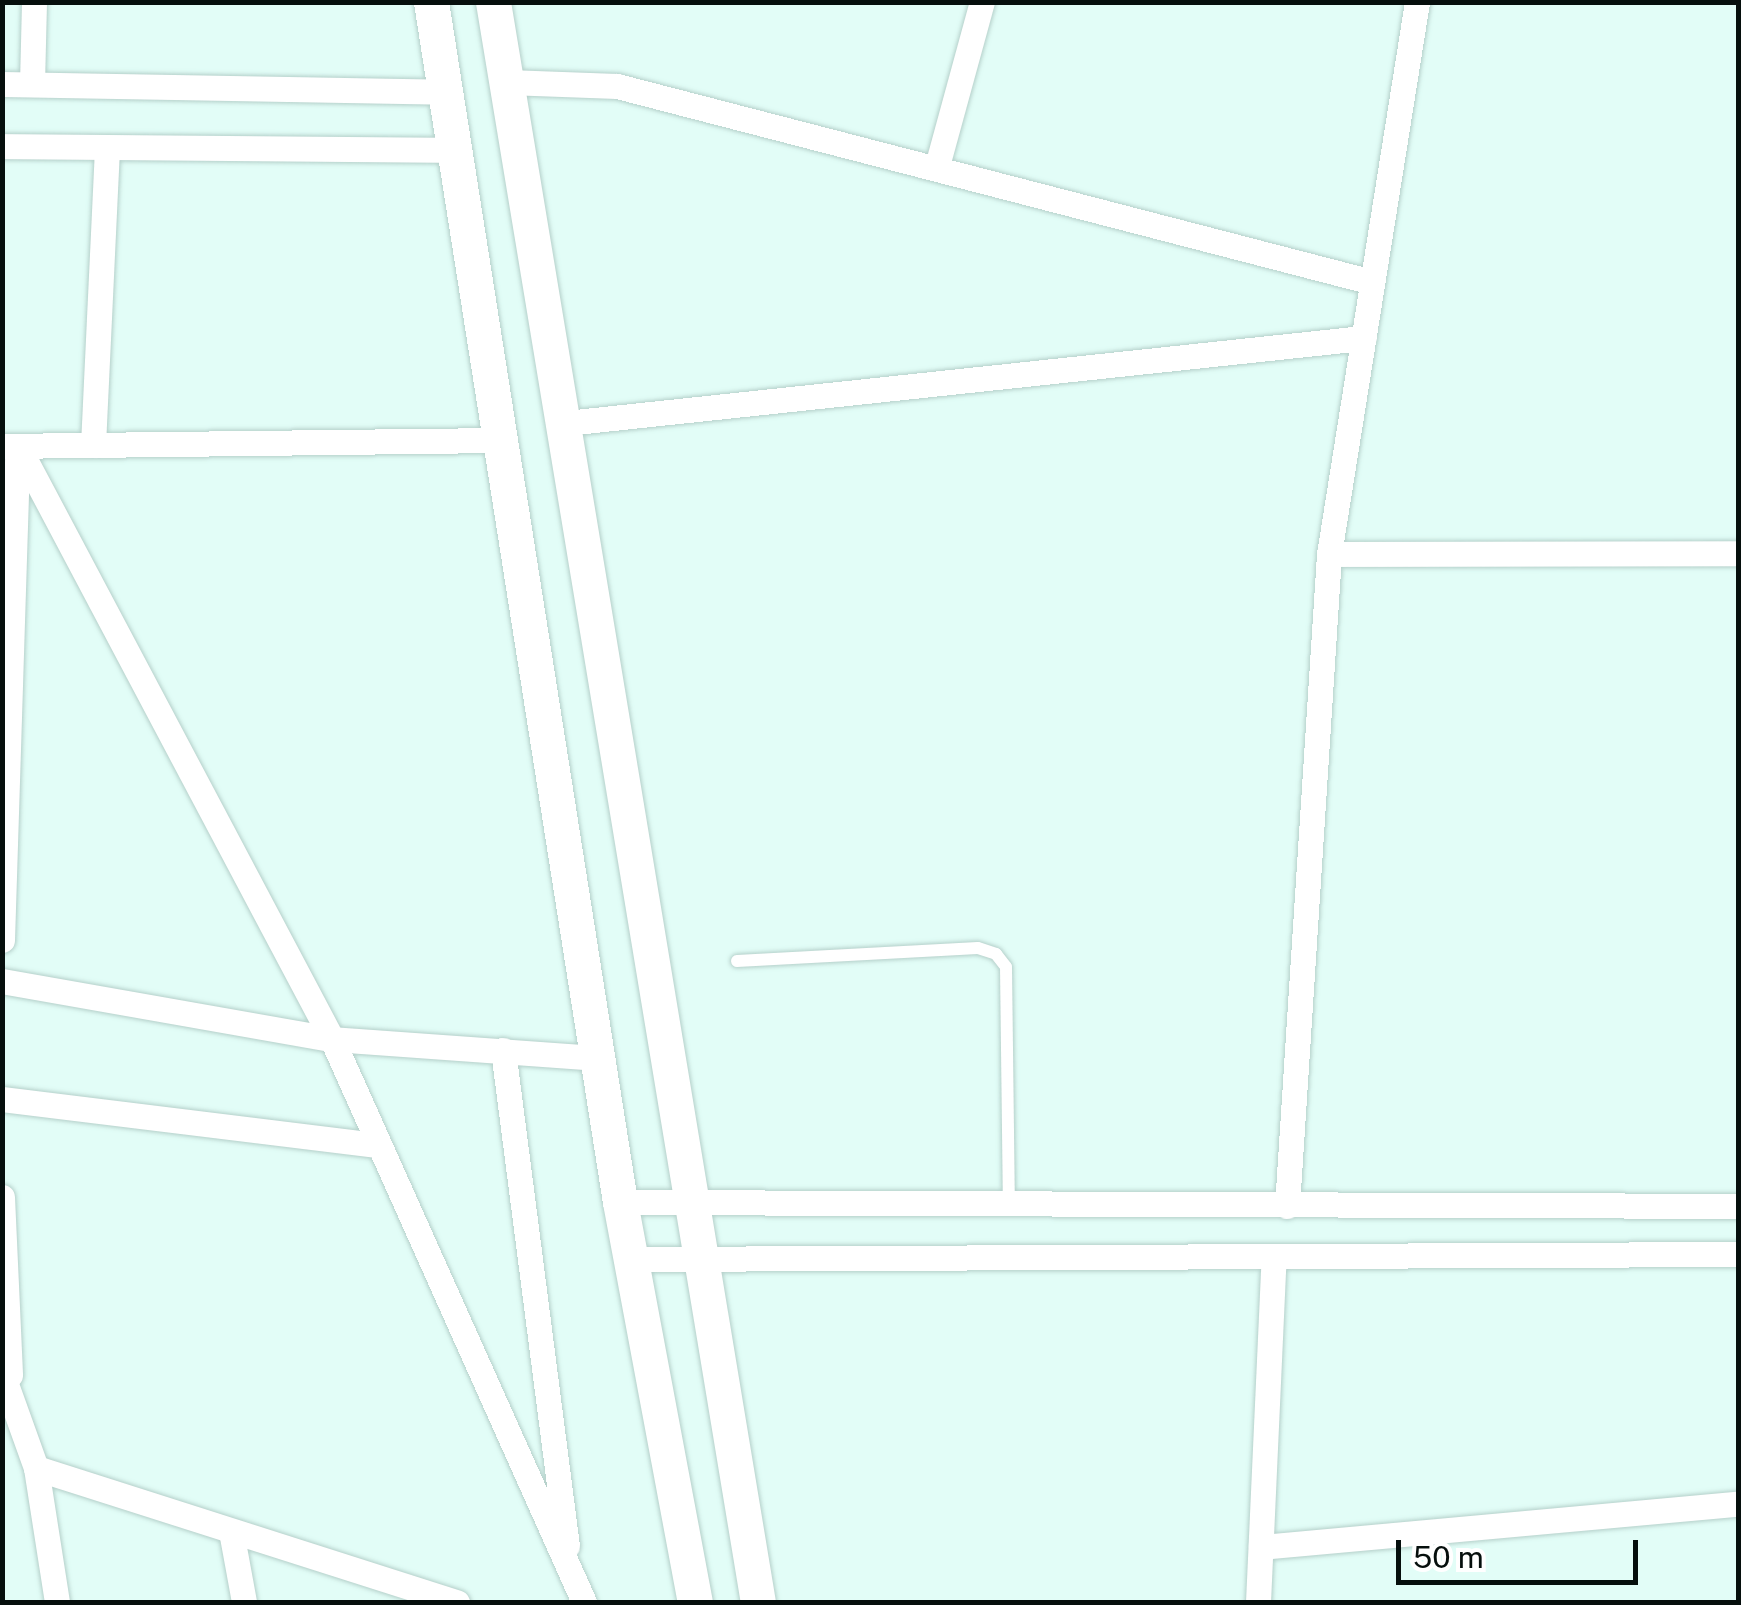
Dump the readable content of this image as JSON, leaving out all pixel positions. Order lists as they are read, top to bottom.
{
  "scale_bar": "50 m"
}
